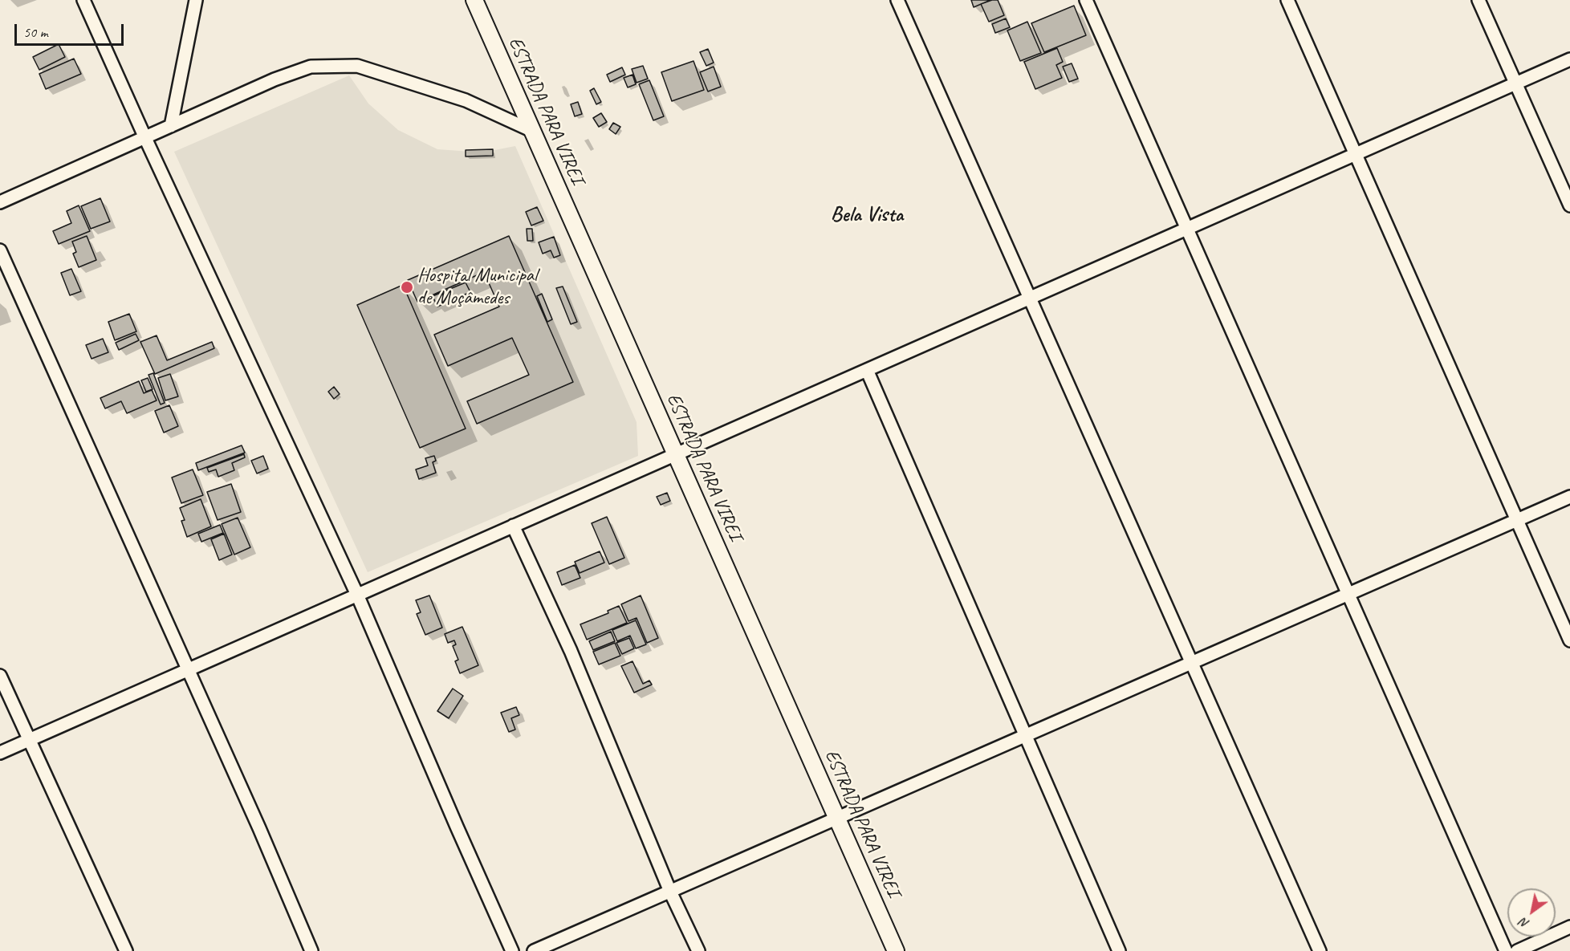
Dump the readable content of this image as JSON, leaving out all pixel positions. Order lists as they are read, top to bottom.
{
  "streets": {
    "street": ["ESTRADA PARA VIREI"]
  },
  "districts": ["Bela Vista"],
  "places": ["Hospital Municipal de Moçâmedes"],
  "scale_bar": "50 m",
  "north": "bottom left"
}
